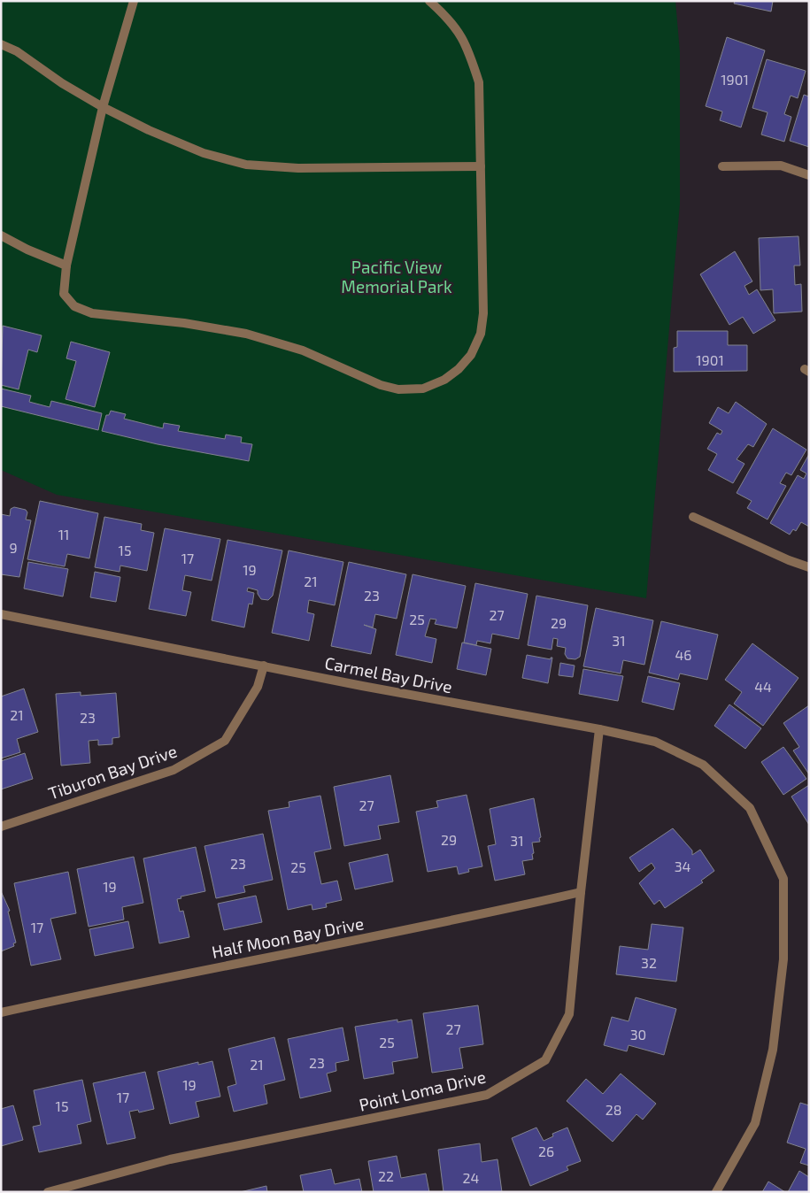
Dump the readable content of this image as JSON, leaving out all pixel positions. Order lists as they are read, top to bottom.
{
  "streets": {
    "street": [
      "Carmel Bay Drive",
      "Tiburon Bay Drive",
      "Half Moon Bay Drive",
      "Point Loma Drive"
    ]
  },
  "crossings": [
    ["Carmel Bay Drive", "Tiburon Bay Drive"],
    ["Carmel Bay Drive", "Point Loma Drive"],
    ["Half Moon Bay Drive", "Point Loma Drive"]
  ],
  "parks": ["Pacific View Memorial Park"],
  "house_numbers": [
    "1901",
    "1901",
    "11",
    "9",
    "15",
    "17",
    "19",
    "21",
    "23",
    "27",
    "25",
    "29",
    "31",
    "46",
    "44",
    "21",
    "23",
    "27",
    "29",
    "31",
    "23",
    "34",
    "25",
    "19",
    "17",
    "32",
    "27",
    "30",
    "25",
    "23",
    "21",
    "19",
    "17",
    "15",
    "28",
    "26",
    "22",
    "24"
  ]
}
